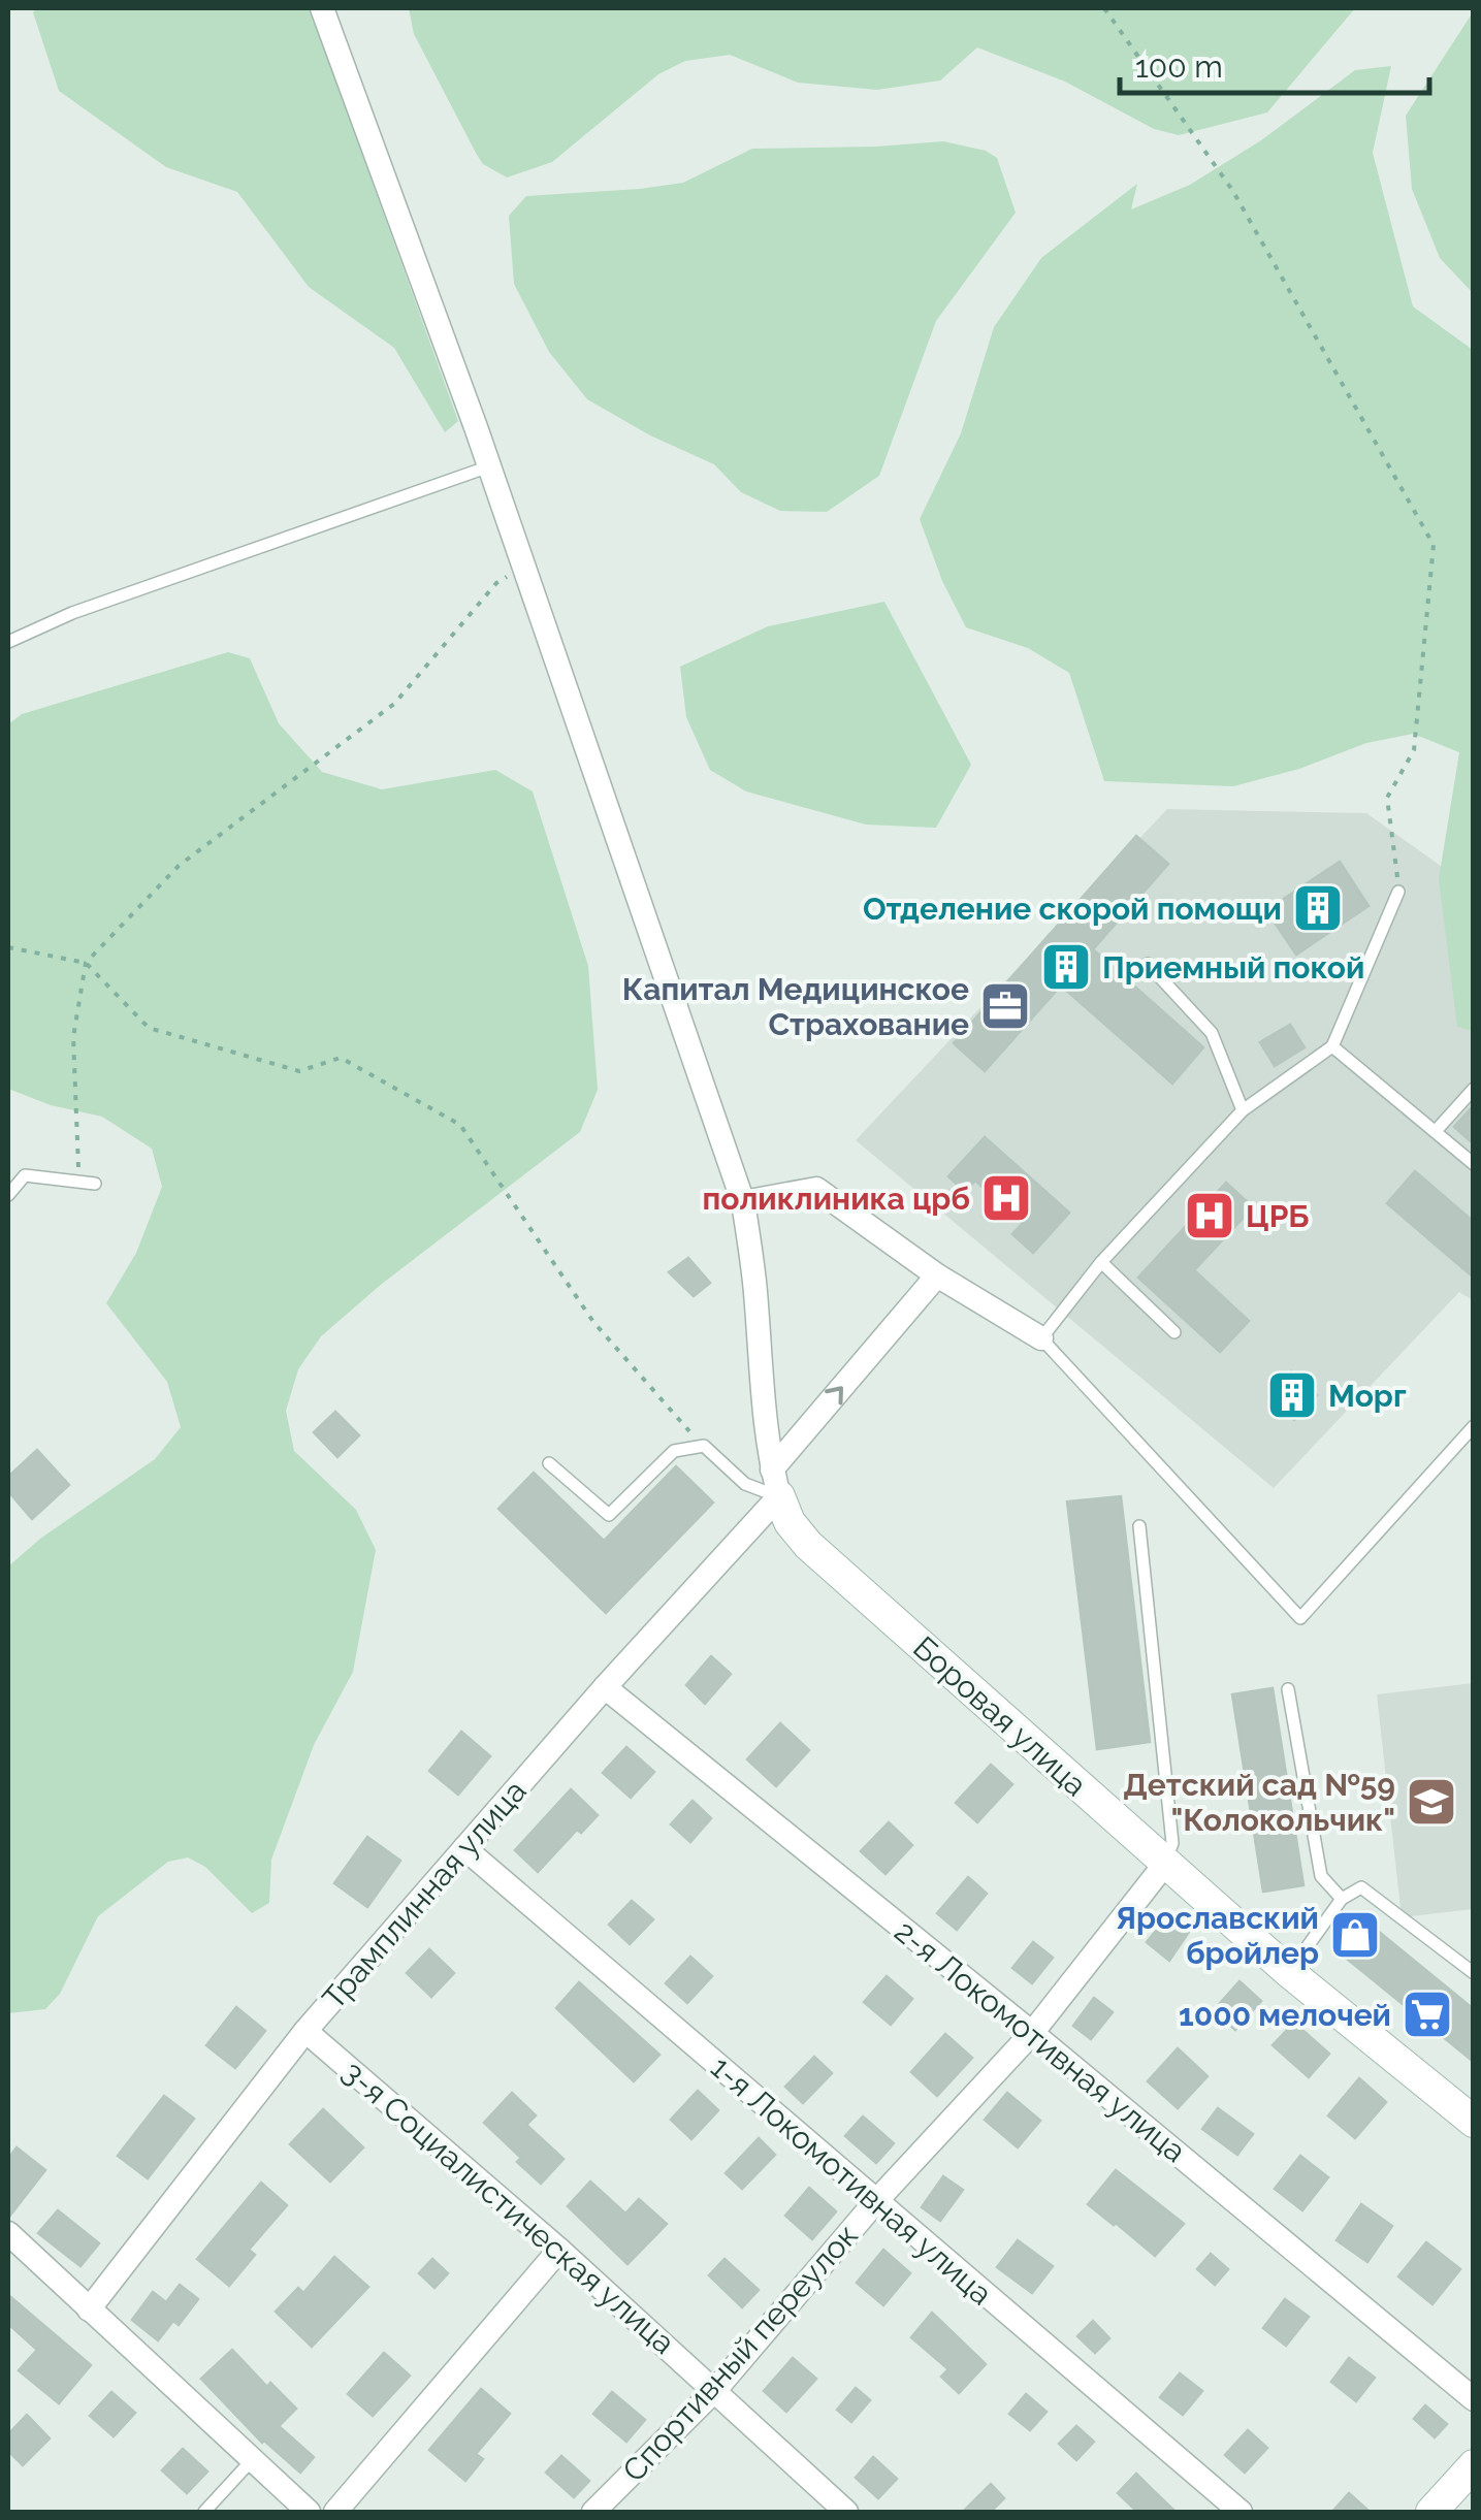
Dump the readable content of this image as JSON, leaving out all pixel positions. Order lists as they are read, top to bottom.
{
  "streets": {
    "street": [
      "Боровая улица",
      "Трамплинная улица",
      "2-я Локомотивная улица",
      "1-я Локомотивная улица",
      "3-я Социалистическая улица",
      "Спортивный переулок"
    ]
  },
  "crossings": [
    ["Боровая улица", "Трамплинная улица"],
    ["Боровая улица", "Спортивный переулок"],
    ["Трамплинная улица", "2-я Локомотивная улица"],
    ["Трамплинная улица", "1-я Локомотивная улица"],
    ["Трамплинная улица", "3-я Социалистическая улица"],
    ["2-я Локомотивная улица", "Спортивный переулок"],
    ["1-я Локомотивная улица", "Спортивный переулок"],
    ["3-я Социалистическая улица", "Спортивный переулок"]
  ],
  "places": {
    "building": ["Отделение скорой помощи", "Приемный покой", "Морг"],
    "office": ["Капитал Медицинское Страхование"],
    "hospital": ["поликлиника црб", "ЦРБ"],
    "school or university": ["Детский сад №59 \"Колокольчик\""],
    "shop": ["Ярославский бройлер"],
    "supermarket": ["1000 мелочей"]
  },
  "scale_bar": "100 m"
}
